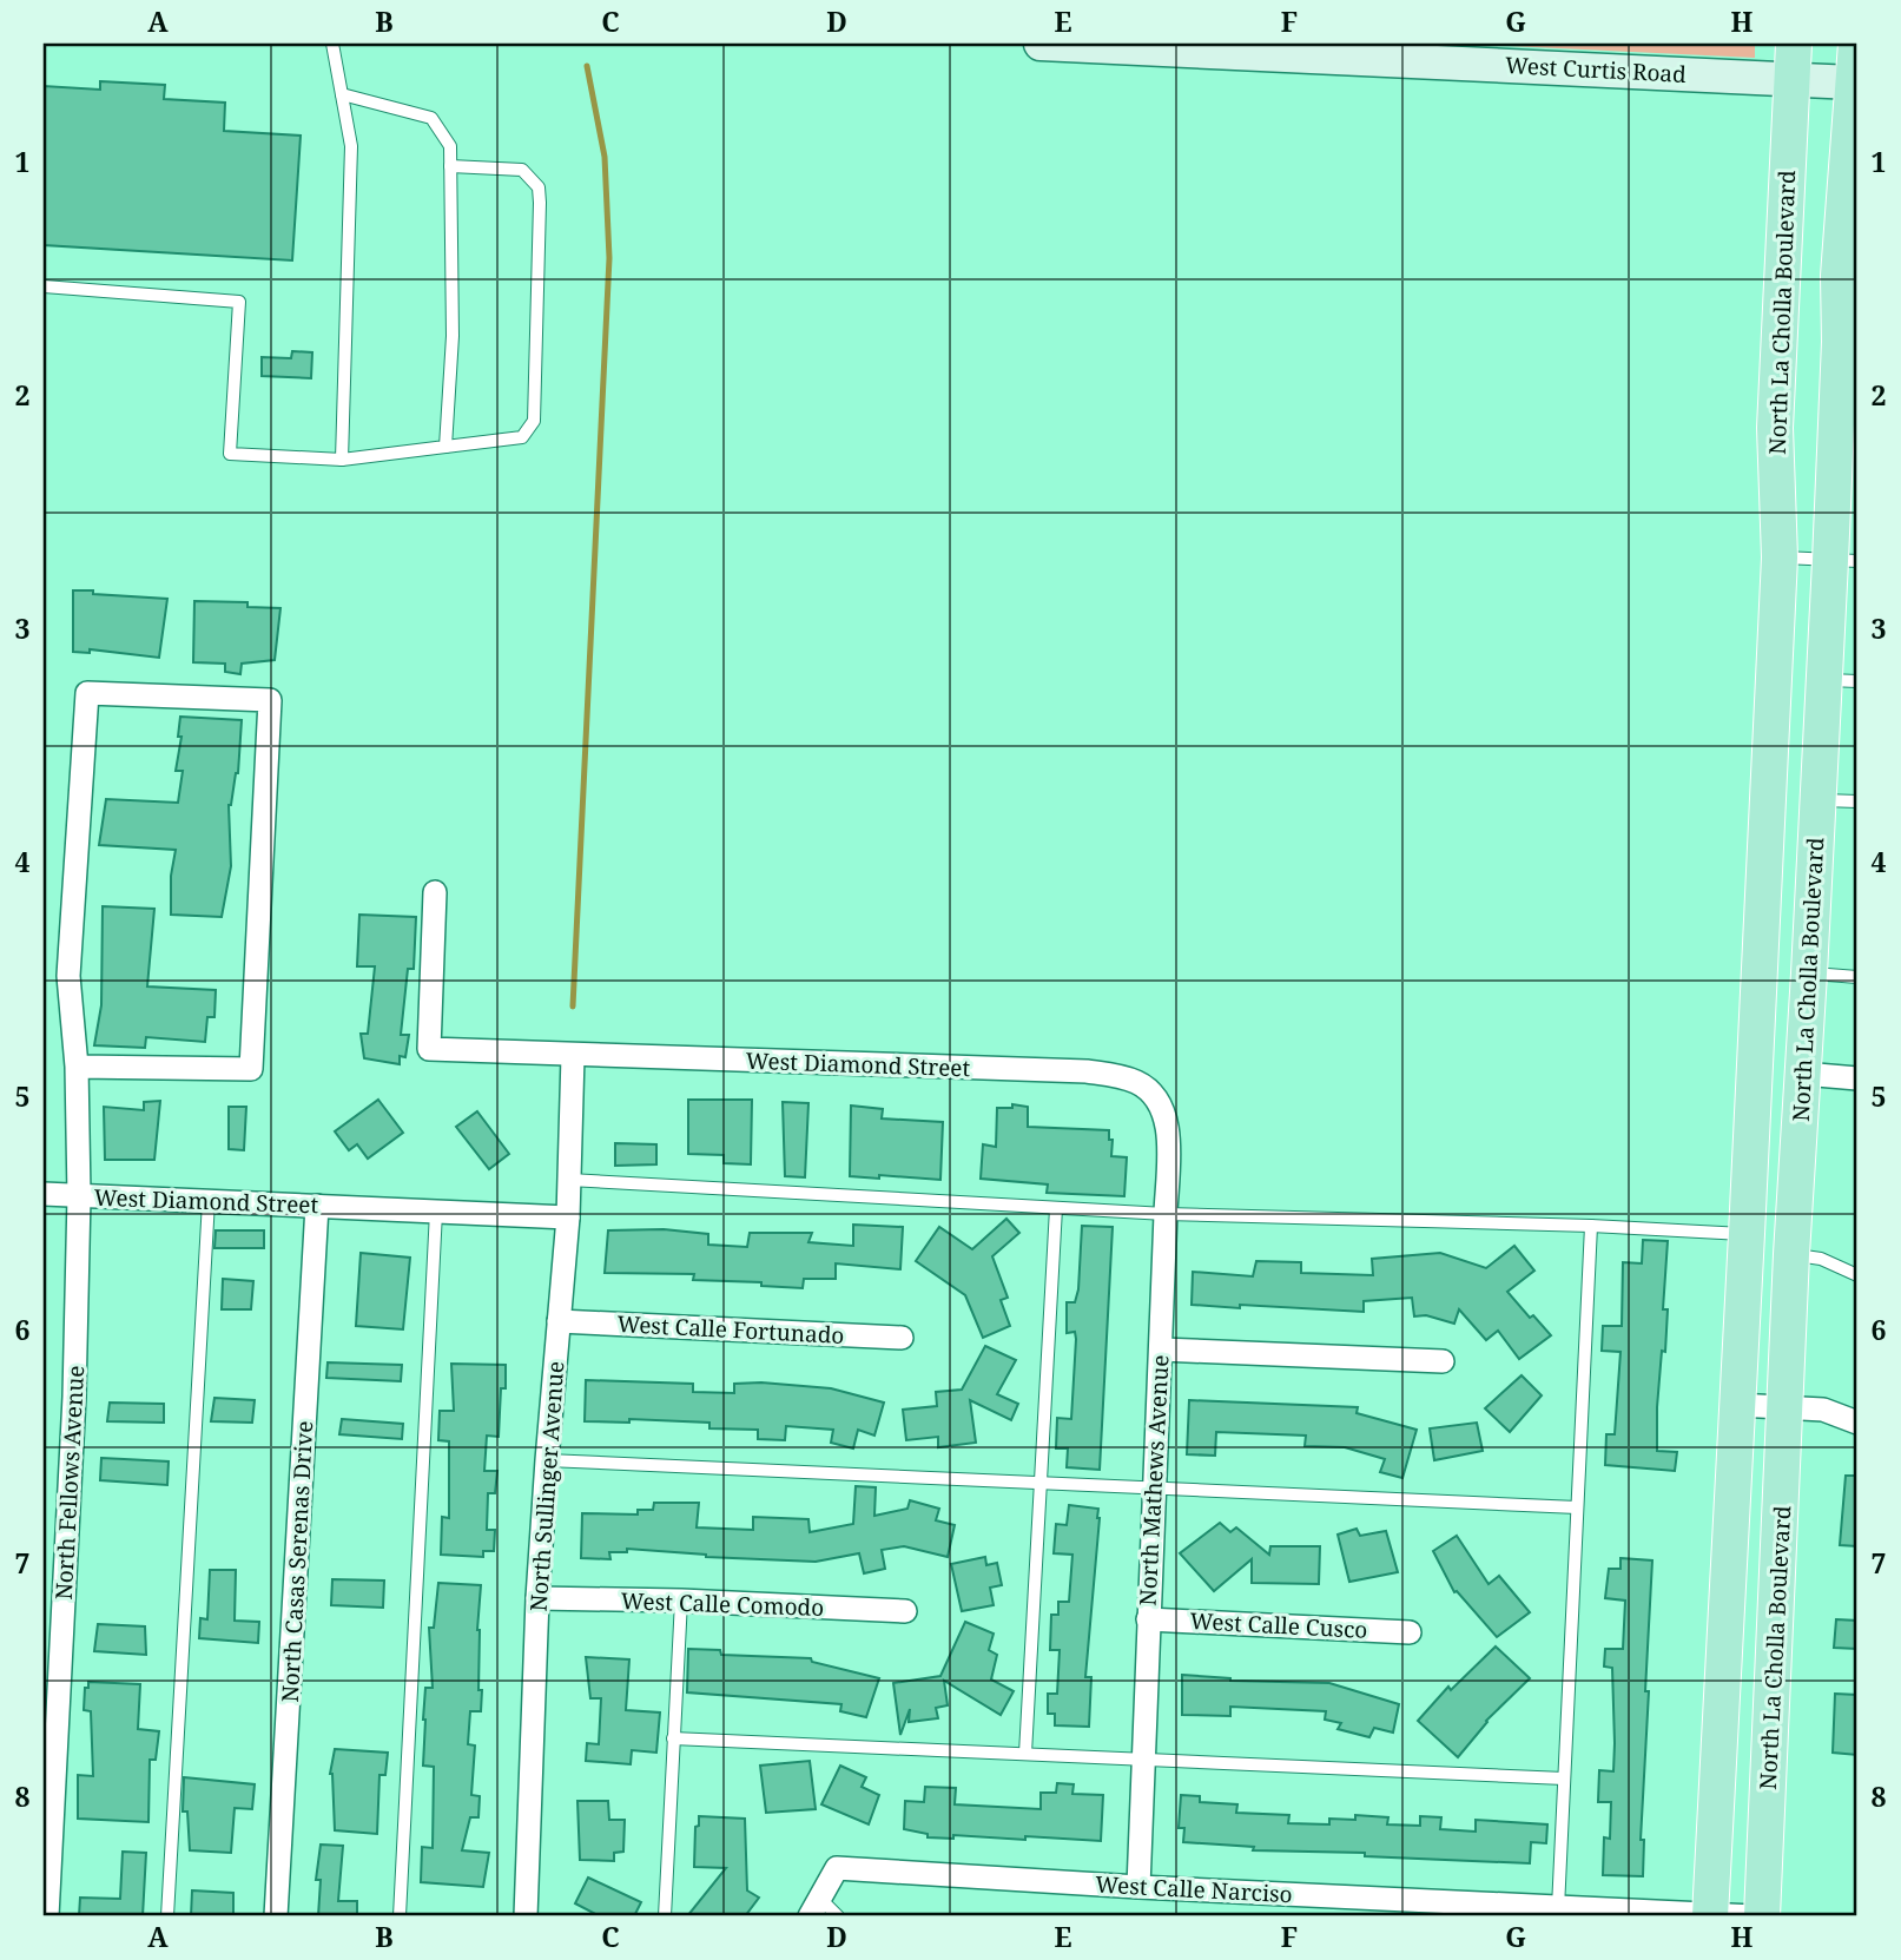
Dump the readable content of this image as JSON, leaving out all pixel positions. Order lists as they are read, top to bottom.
{
  "streets": {
    "main road": ["North La Cholla Boulevard"],
    "street": [
      "West Curtis Road",
      "West Diamond Street",
      "West Calle Fortunado",
      "North Mathews Avenue",
      "North Fellows Avenue",
      "North Sullinger Avenue",
      "North Casas Serenas Drive",
      "West Calle Comodo",
      "West Calle Cusco",
      "West Calle Narciso"
    ]
  },
  "crossings": [
    ["West Curtis Road", "North La Cholla Boulevard"],
    ["North La Cholla Boulevard", "West Calle Narciso"],
    ["West Diamond Street", "North Mathews Avenue"],
    ["West Diamond Street", "North Fellows Avenue"],
    ["West Diamond Street", "North Sullinger Avenue"],
    ["West Diamond Street", "North Casas Serenas Drive"],
    ["West Calle Fortunado", "North Sullinger Avenue"],
    ["North Mathews Avenue", "West Calle Cusco"],
    ["North Mathews Avenue", "West Calle Narciso"],
    ["North Sullinger Avenue", "West Calle Comodo"]
  ],
  "grid": {
    "columns": [
      "A",
      "B",
      "C",
      "D",
      "E",
      "F",
      "G",
      "H"
    ],
    "rows": [
      "1",
      "2",
      "3",
      "4",
      "5",
      "6",
      "7",
      "8"
    ]
  }
}
